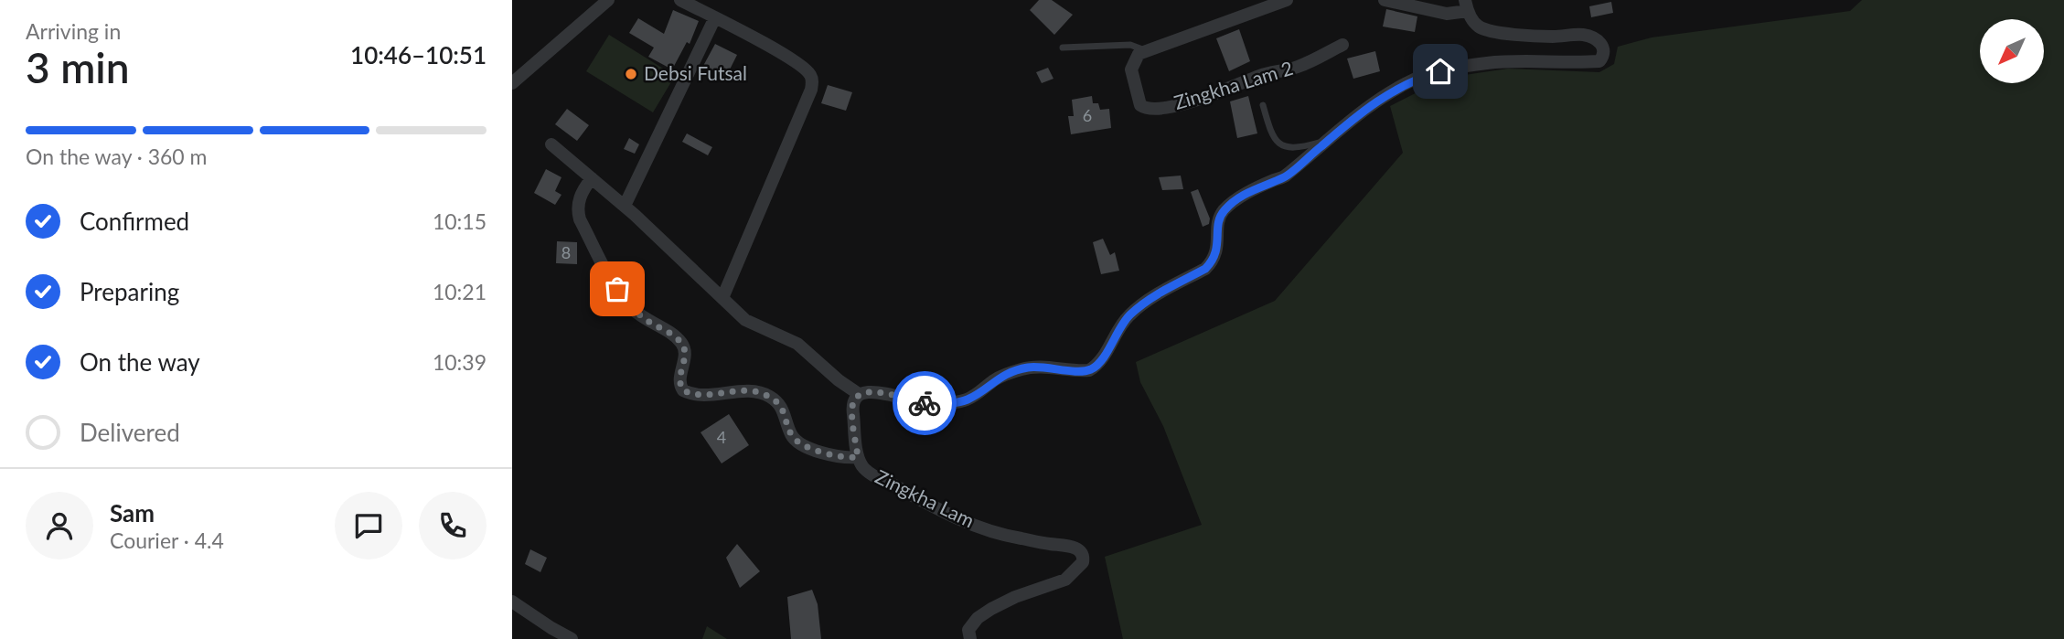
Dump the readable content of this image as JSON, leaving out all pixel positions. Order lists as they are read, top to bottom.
{
  "streets": {
    "street": ["Zingkha Lam 2", "Zingkha Lam"]
  },
  "places": ["Debsi Futsal"],
  "house_numbers": ["6", "8", "4"],
  "north": "bottom left",
  "page": {
    "heading": ["3 min", "Arriving in", "10:46–10:51"],
    "panel": ["Sam", "Courier · 4.4"],
    "bar": "On the way · 360 m",
    "list": [
      ["Confirmed", "10:15"],
      ["Preparing", "10:21"],
      ["On the way", "10:39"],
      "Delivered"
    ]
  }
}
